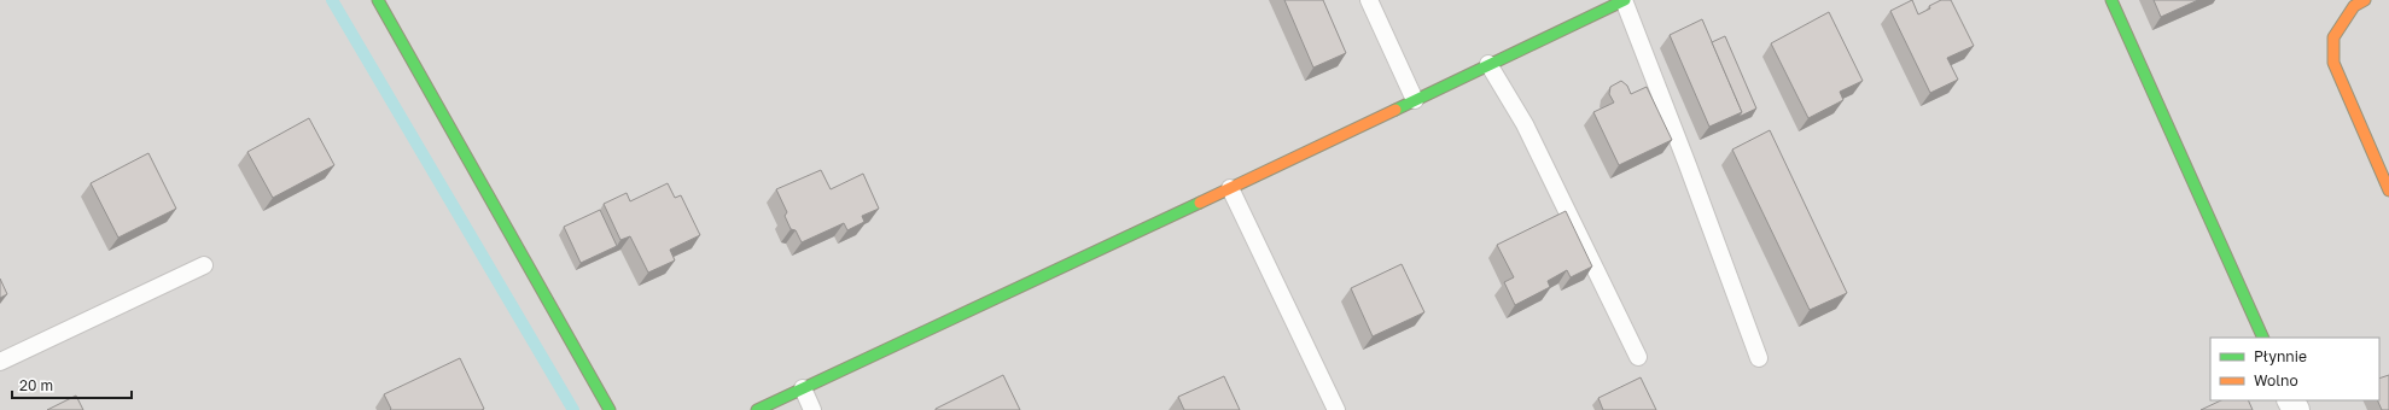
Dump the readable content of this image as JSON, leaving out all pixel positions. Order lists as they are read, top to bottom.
{
  "legend": ["Płynnie", "Wolno"],
  "scale_bar": "20 m"
}
